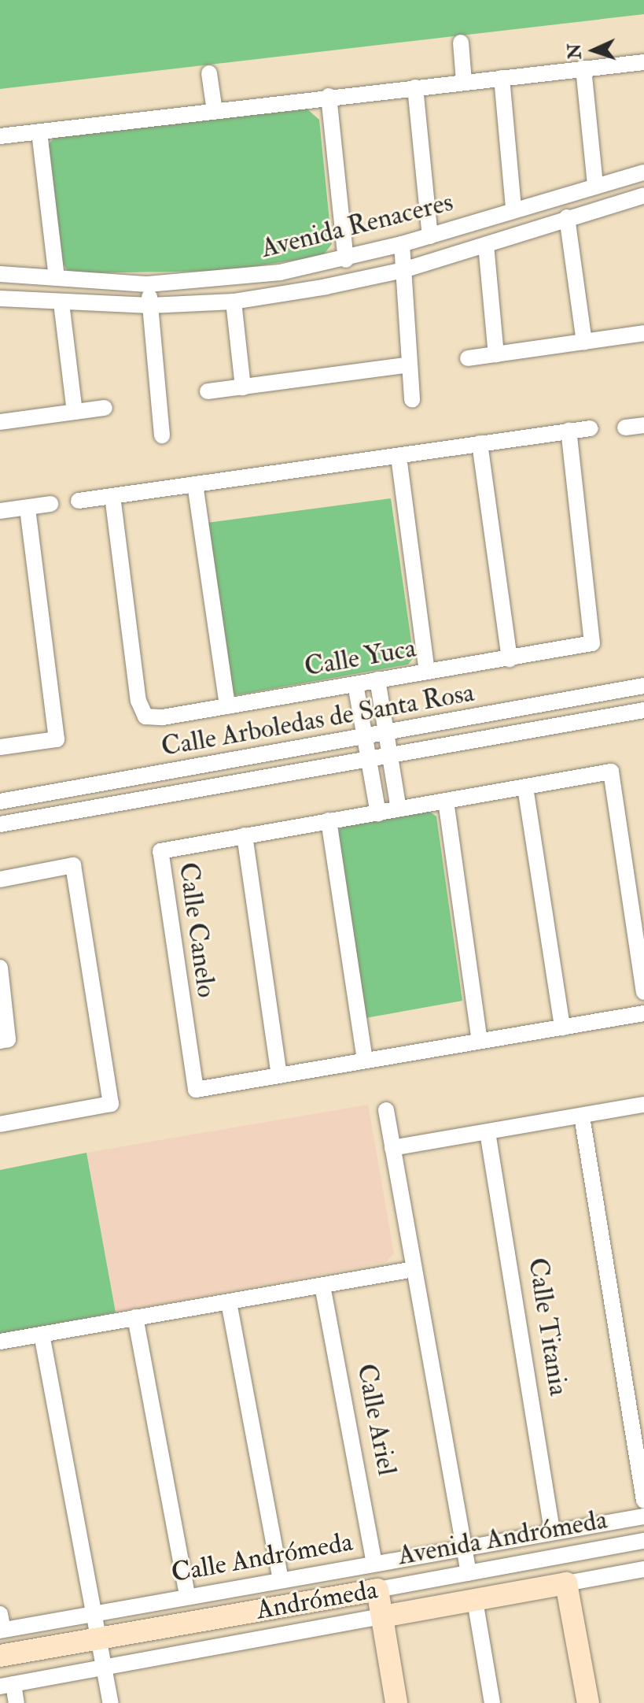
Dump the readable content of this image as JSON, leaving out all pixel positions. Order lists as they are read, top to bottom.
{
  "streets": {
    "street": [
      "Avenida Renaceres",
      "Calle Yuca",
      "Calle Arboledas de Santa Rosa",
      "Calle Canelo",
      "Calle Titania",
      "Calle Ariel",
      "Avenida Andrómeda",
      "Calle Andrómeda",
      "Andrómeda"
    ]
  },
  "crossings": [
    ["Calle Titania", "Calle Andrómeda"],
    ["Calle Ariel", "Calle Andrómeda"]
  ],
  "north": "left"
}
